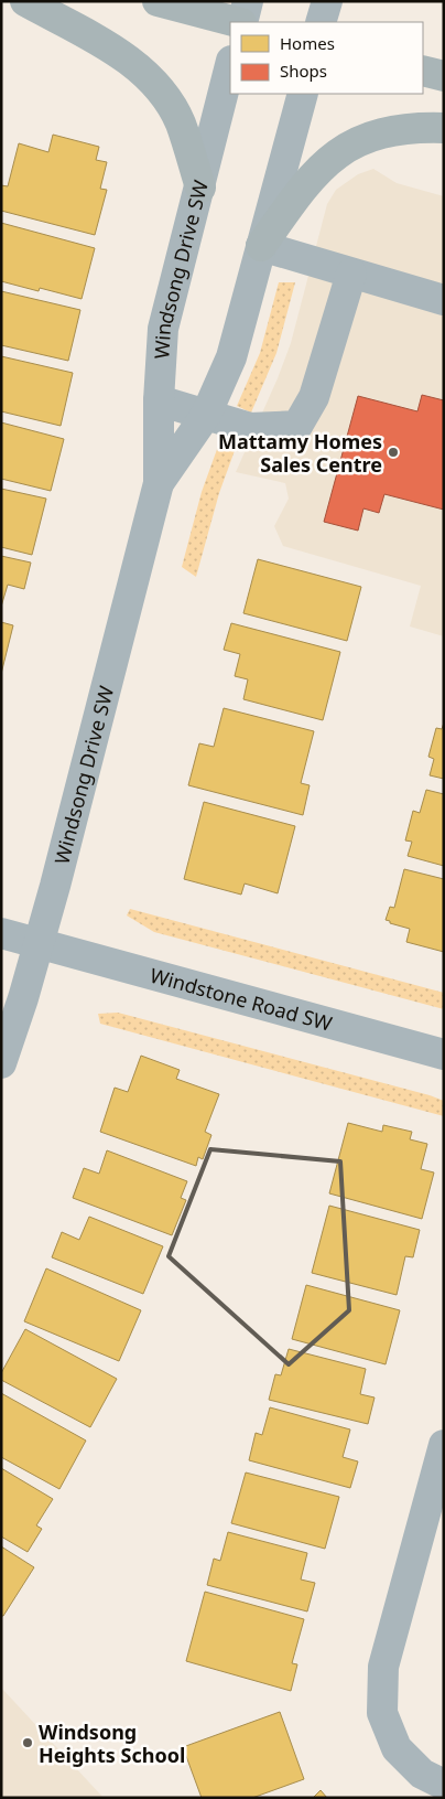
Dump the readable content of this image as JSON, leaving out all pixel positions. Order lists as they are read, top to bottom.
{
  "streets": {
    "street": ["Windsong Drive SW", "Windstone Road SW"]
  },
  "crossings": [
    ["Windsong Drive SW", "Windstone Road SW"]
  ],
  "places": ["Mattamy Homes Sales Centre", "Windsong Heights School"],
  "legend": ["Homes", "Shops"]
}
